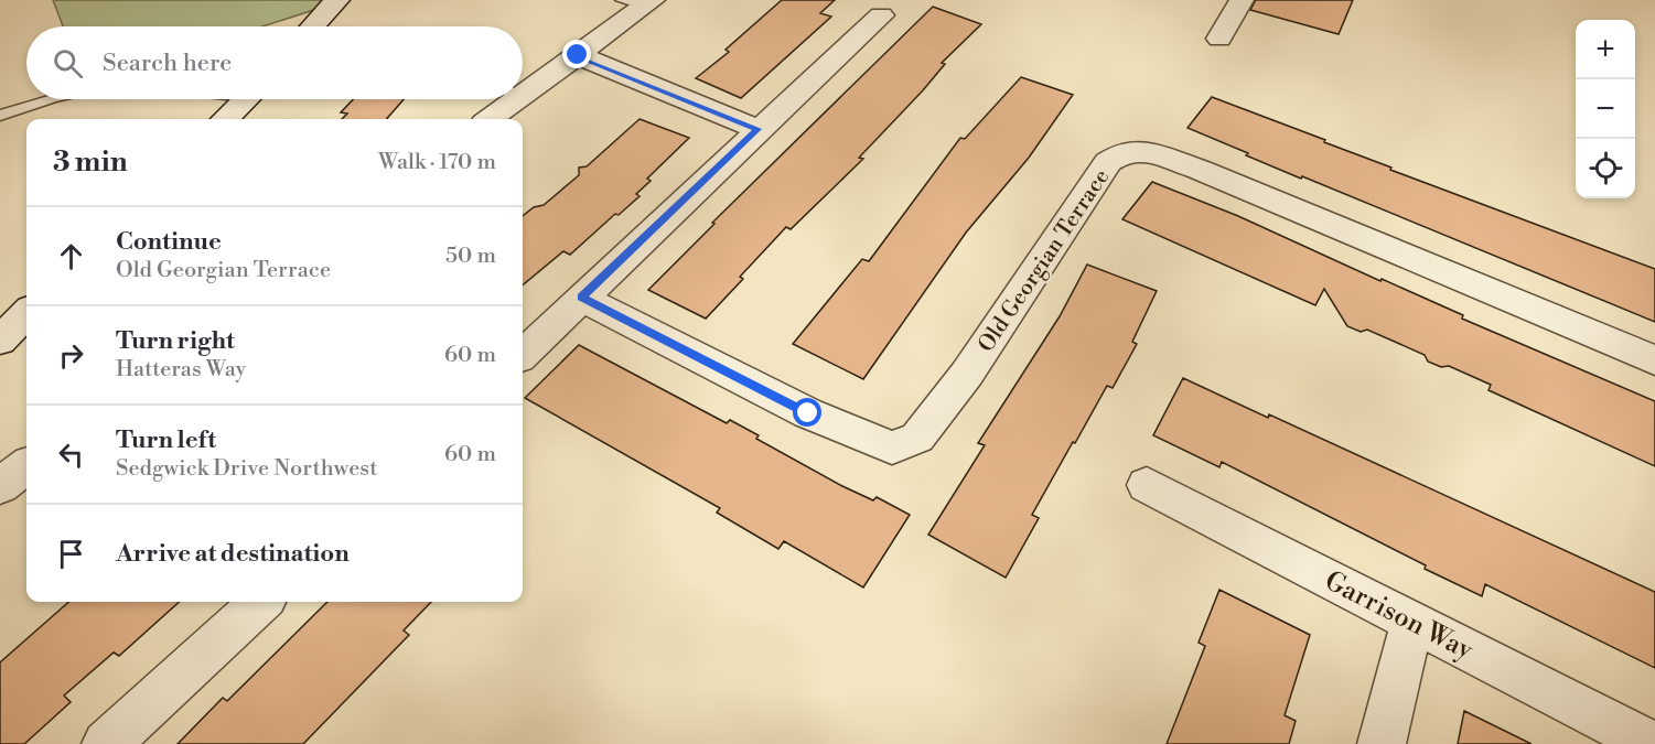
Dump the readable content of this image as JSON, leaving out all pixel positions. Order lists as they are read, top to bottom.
{
  "streets": {
    "street": ["Old Georgian Terrace", "Garrison Way"]
  },
  "page": {
    "map_buttons": ["+", "−"],
    "search": "Search here",
    "heading": ["3 min", "Walk · 170 m"],
    "list": [
      ["Continue", "Old Georgian Terrace", "50 m"],
      ["Turn right", "Hatteras Way", "60 m"],
      ["Turn left", "Sedgwick Drive Northwest", "60 m"],
      "Arrive at destination"
    ]
  }
}
